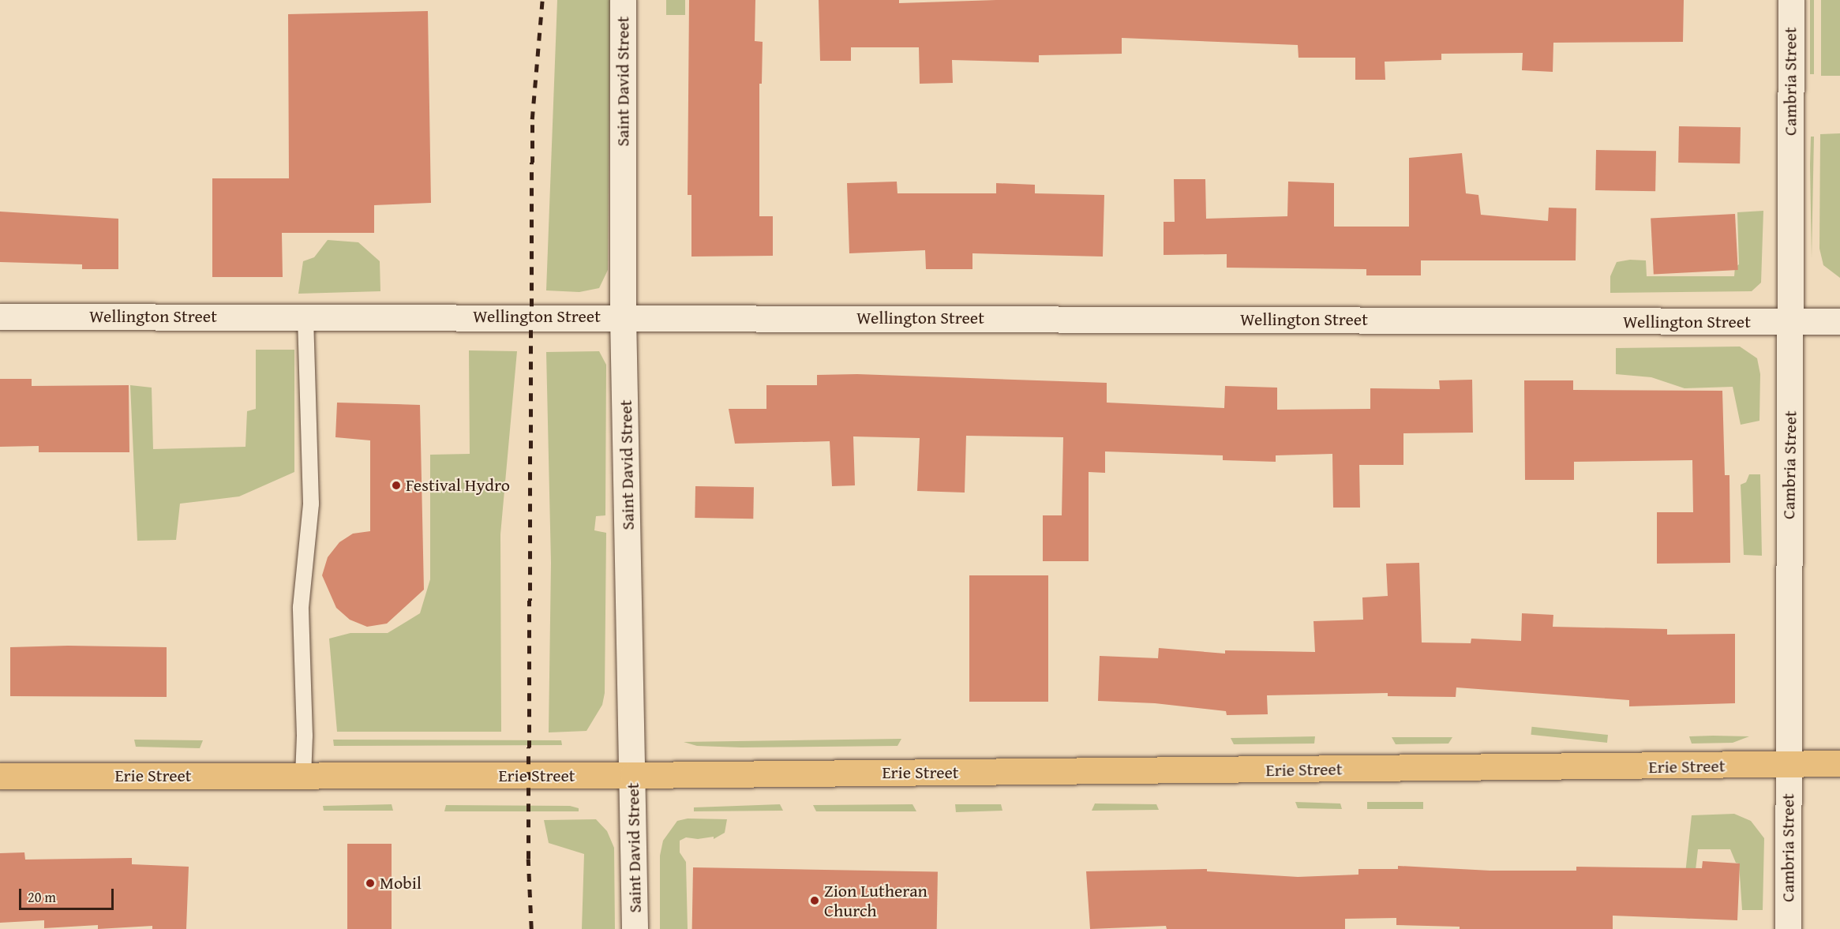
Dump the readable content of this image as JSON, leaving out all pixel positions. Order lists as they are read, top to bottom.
{
  "streets": {
    "main road": ["Erie Street"],
    "street": ["Saint David Street", "Cambria Street", "Wellington Street"]
  },
  "crossings": [
    ["Saint David Street", "Wellington Street"],
    ["Saint David Street", "Erie Street"],
    ["Cambria Street", "Wellington Street"],
    ["Cambria Street", "Erie Street"]
  ],
  "places": ["Festival Hydro", "Mobil", "Zion Lutheran Church"],
  "scale_bar": "20 m"
}
